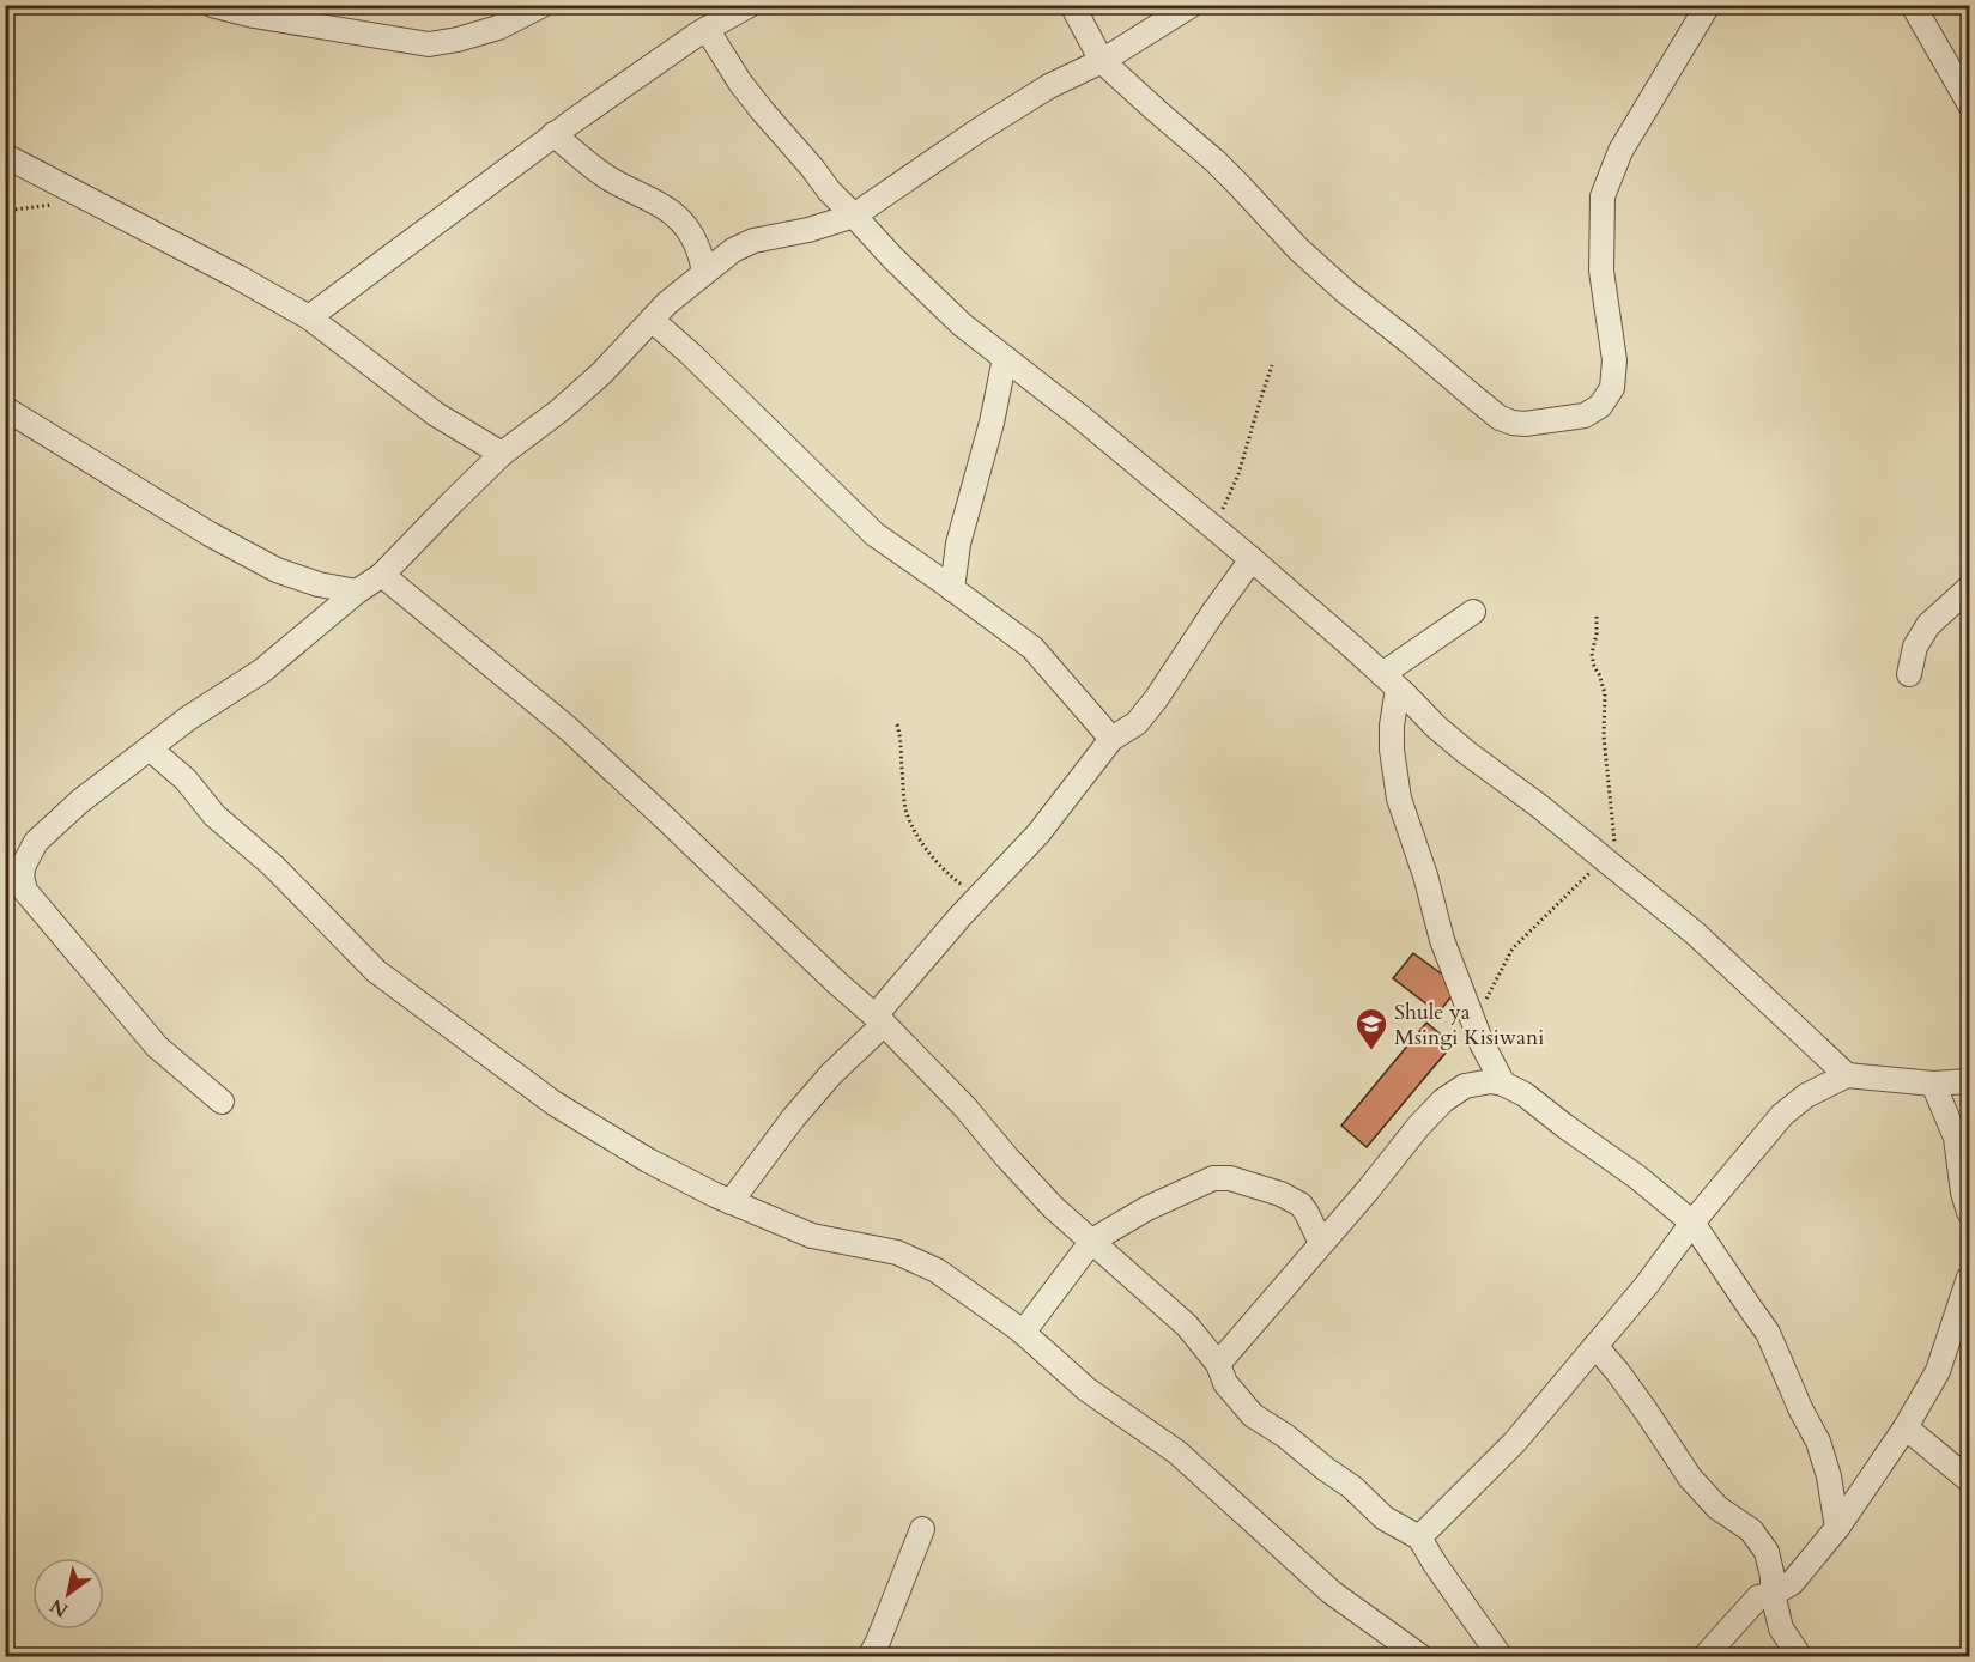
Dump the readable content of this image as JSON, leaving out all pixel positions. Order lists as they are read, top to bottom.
{
  "places": {
    "school or university": ["Shule ya Msingi Kisiwani"]
  },
  "north": "bottom left"
}
